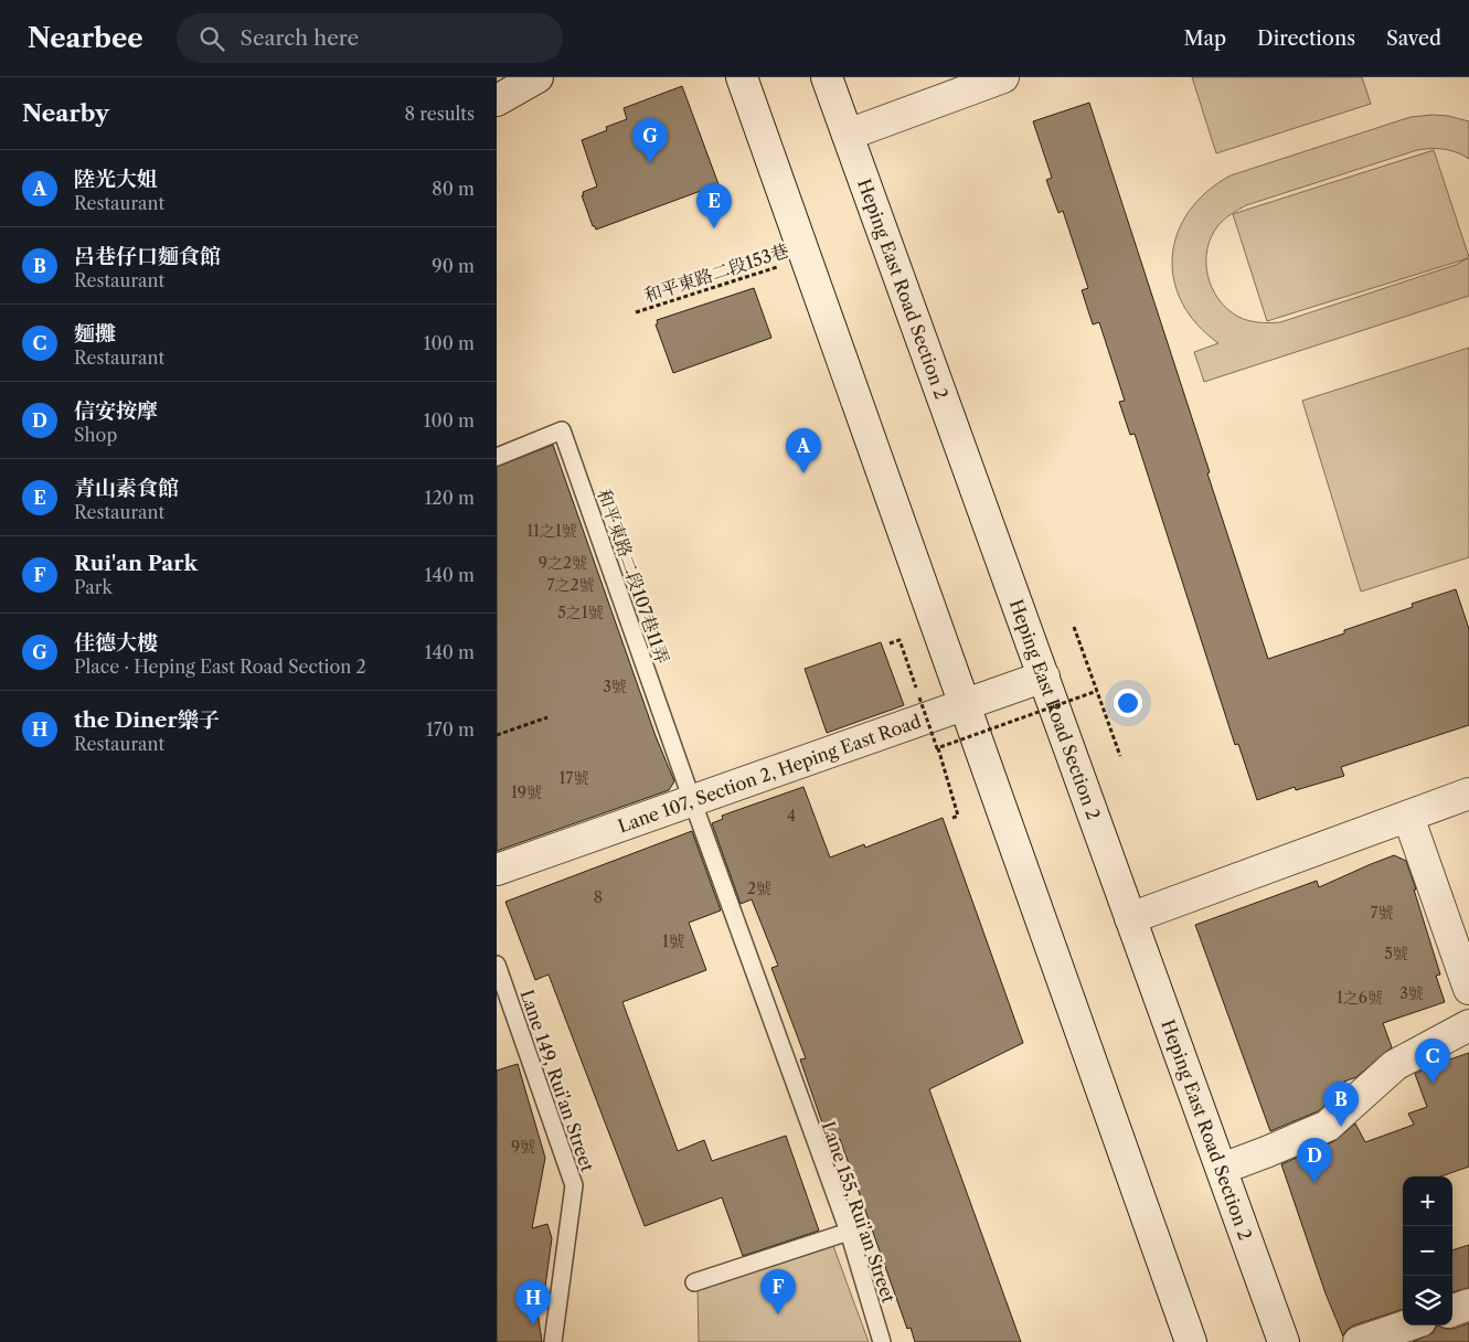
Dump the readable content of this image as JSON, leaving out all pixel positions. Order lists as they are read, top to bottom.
{
  "streets": {
    "main road": ["Heping East Road Section 2", "Lane 107, Section 2, Heping East Road"],
    "lane": ["和平東路二段107巷11弄", "Lane 149, Rui'an Street", "Lane 155, Rui'an Street"],
    "path": ["和平東路二段153巷"]
  },
  "crossings": [
    ["Heping East Road Section 2", "Lane 107, Section 2, Heping East Road"],
    ["和平東路二段107巷11弄", "Lane 107, Section 2, Heping East Road"],
    ["和平東路二段107巷11弄", "Lane 155, Rui'an Street"],
    ["Lane 107, Section 2, Heping East Road", "Lane 155, Rui'an Street"]
  ],
  "house_numbers": [
    "11之1號",
    "9之2號",
    "7之2號",
    "5之1號",
    "3號",
    "17號",
    "19號",
    "4",
    "2號",
    "8",
    "7號",
    "1號",
    "5號",
    "3號",
    "1之6號",
    "9號"
  ],
  "page": {
    "header": "Nearbee",
    "search": "Search here",
    "nav": ["Map", "Directions", "Saved"],
    "heading": ["Nearby", "8 results"],
    "pins": [
      "G",
      "E",
      "A",
      "C",
      "B",
      "D",
      "F",
      "H"
    ],
    "list": [
      {
        "mark": "A",
        "name": "陸光大姐",
        "note": "Restaurant",
        "value": "80 m"
      },
      {
        "mark": "B",
        "name": "呂巷仔口麵食館",
        "note": "Restaurant",
        "value": "90 m"
      },
      {
        "mark": "C",
        "name": "麵攤",
        "note": "Restaurant",
        "value": "100 m"
      },
      {
        "mark": "D",
        "name": "信安按摩",
        "note": "Shop",
        "value": "100 m"
      },
      {
        "mark": "E",
        "name": "青山素食館",
        "note": "Restaurant",
        "value": "120 m"
      },
      {
        "mark": "F",
        "name": "Rui'an Park",
        "note": "Park",
        "value": "140 m"
      },
      {
        "mark": "G",
        "name": "佳德大樓",
        "note": "Place · Heping East Road Section 2",
        "value": "140 m"
      },
      {
        "mark": "H",
        "name": "the Diner樂子",
        "note": "Restaurant",
        "value": "170 m"
      }
    ],
    "map_buttons": ["+", "−"]
  }
}
